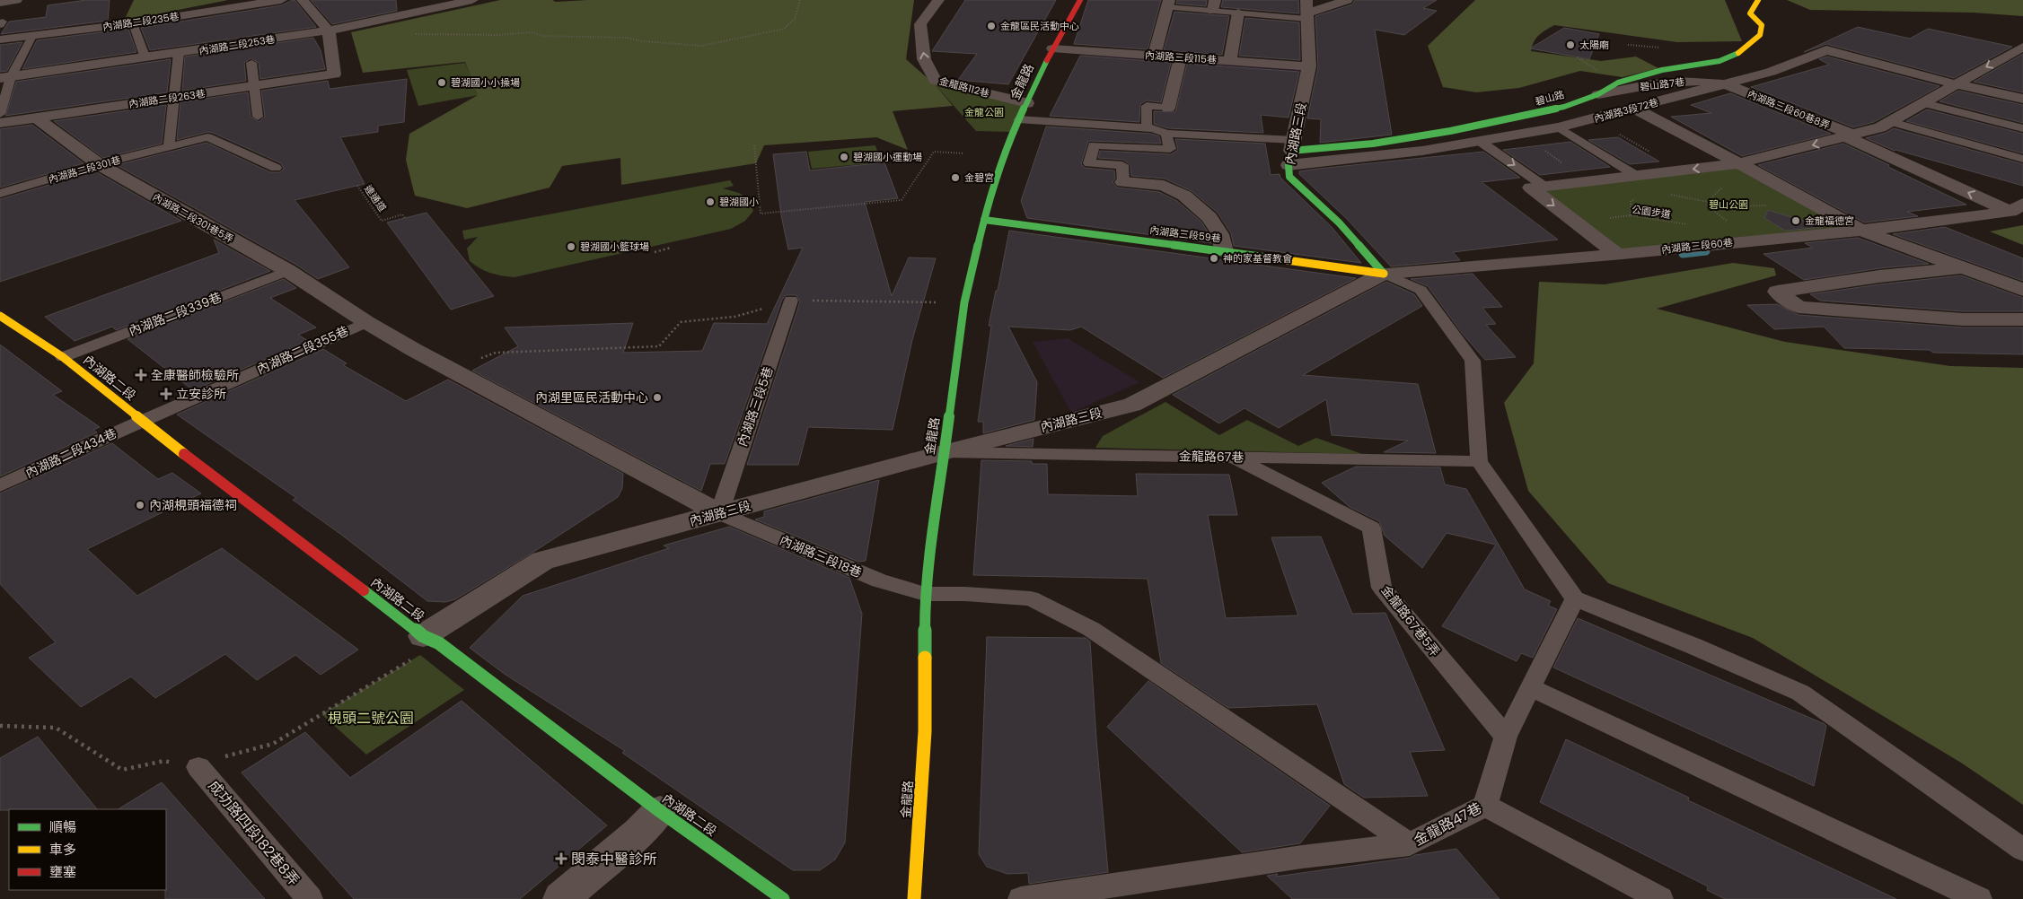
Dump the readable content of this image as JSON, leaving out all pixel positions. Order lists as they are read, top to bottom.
{
  "streets": {
    "street": [
      "內湖路二段235巷",
      "內湖路二段253巷",
      "內湖路三段115巷",
      "金龍路",
      "碧山路7巷",
      "金龍路112巷",
      "碧山路",
      "內湖路二段263巷",
      "內湖路三段60巷8弄",
      "內湖路3段72巷",
      "內湖路三段",
      "內湖路二段301巷5弄",
      "內湖路三段59巷",
      "內湖路三段60巷",
      "內湖路二段"
    ],
    "lane": [
      "內湖路二段301巷",
      "內湖路二段339巷",
      "內湖路二段355巷",
      "內湖路三段5巷",
      "內湖路二段434巷",
      "金龍路67巷",
      "內湖路三段18巷",
      "金龍路67巷5弄",
      "金龍路47巷",
      "成功路四段182巷8弄"
    ],
    "path": ["連通道", "公園步道"]
  },
  "crossings": [
    ["內湖路二段253巷", "內湖路二段263巷"],
    ["內湖路三段115巷", "金龍路"],
    ["內湖路三段115巷", "內湖路三段"],
    ["金龍路", "金龍路112巷"],
    ["金龍路", "內湖路三段"],
    ["金龍路", "內湖路三段59巷"],
    ["金龍路", "金龍路67巷"],
    ["金龍路", "內湖路三段18巷"],
    ["碧山路7巷", "碧山路"],
    ["碧山路7巷", "內湖路三段60巷8弄"],
    ["碧山路7巷", "內湖路3段72巷"],
    ["碧山路", "內湖路3段72巷"],
    ["碧山路", "內湖路三段"],
    ["內湖路二段263巷", "內湖路二段301巷5弄"],
    ["內湖路三段60巷8弄", "內湖路3段72巷"],
    ["內湖路3段72巷", "內湖路三段"],
    ["內湖路三段", "內湖路二段301巷5弄"],
    ["內湖路三段", "內湖路三段59巷"],
    ["內湖路三段", "內湖路三段60巷"],
    ["內湖路三段", "內湖路二段"],
    ["內湖路三段", "內湖路三段5巷"],
    ["內湖路三段", "金龍路67巷"],
    ["內湖路三段", "內湖路三段18巷"],
    ["內湖路二段301巷", "內湖路二段301巷5弄"],
    ["內湖路二段301巷5弄", "內湖路二段339巷"],
    ["內湖路二段301巷5弄", "內湖路二段355巷"],
    ["內湖路二段301巷5弄", "內湖路三段5巷"],
    ["內湖路二段301巷5弄", "內湖路三段18巷"],
    ["內湖路三段59巷", "內湖路三段60巷"],
    ["內湖路二段339巷", "內湖路二段"],
    ["內湖路二段355巷", "內湖路二段"],
    ["內湖路二段355巷", "內湖路二段434巷"],
    ["內湖路二段", "內湖路二段434巷"],
    ["內湖路三段5巷", "內湖路三段18巷"],
    ["金龍路67巷", "金龍路67巷5弄"],
    ["內湖路三段18巷", "金龍路47巷"],
    ["金龍路67巷5弄", "金龍路47巷"]
  ],
  "one_way": ["內湖路三段60巷8弄"],
  "parks": ["金龍公園", "碧山公園", "梘頭二號公園"],
  "places": {
    "other": [
      "金龍區民活動中心",
      "太陽廟",
      "碧湖國小小操場",
      "碧湖國小運動場",
      "金碧宮",
      "碧湖國小",
      "金龍福德宮",
      "碧湖國小籃球場",
      "神的家基督教會",
      "內湖里區民活動中心",
      "內湖梘頭福德祠"
    ],
    "health": ["全康醫師檢驗所", "立安診所", "閔泰中醫診所"]
  },
  "legend": ["順暢", "車多", "壅塞"]
}
